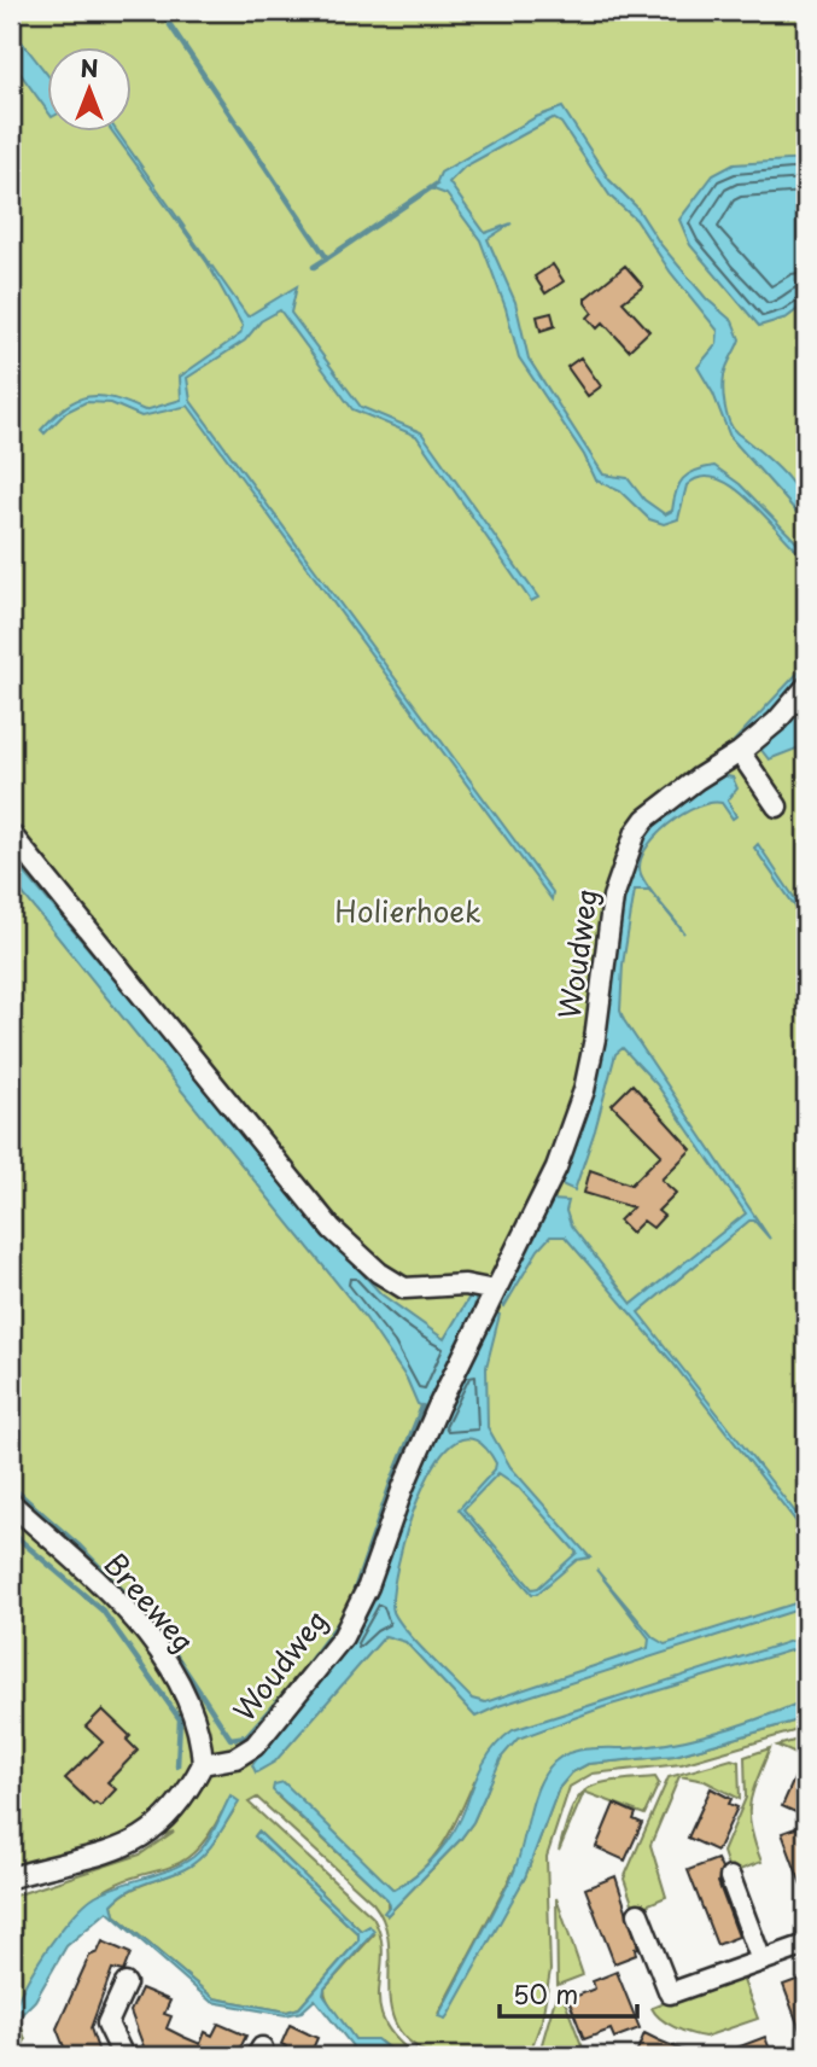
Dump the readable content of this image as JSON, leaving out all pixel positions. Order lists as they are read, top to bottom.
{
  "streets": {
    "street": ["Woudweg", "Breeweg"]
  },
  "crossings": [
    ["Woudweg", "Breeweg"]
  ],
  "parks": ["Holierhoek"],
  "scale_bar": "50 m",
  "north": "top"
}
